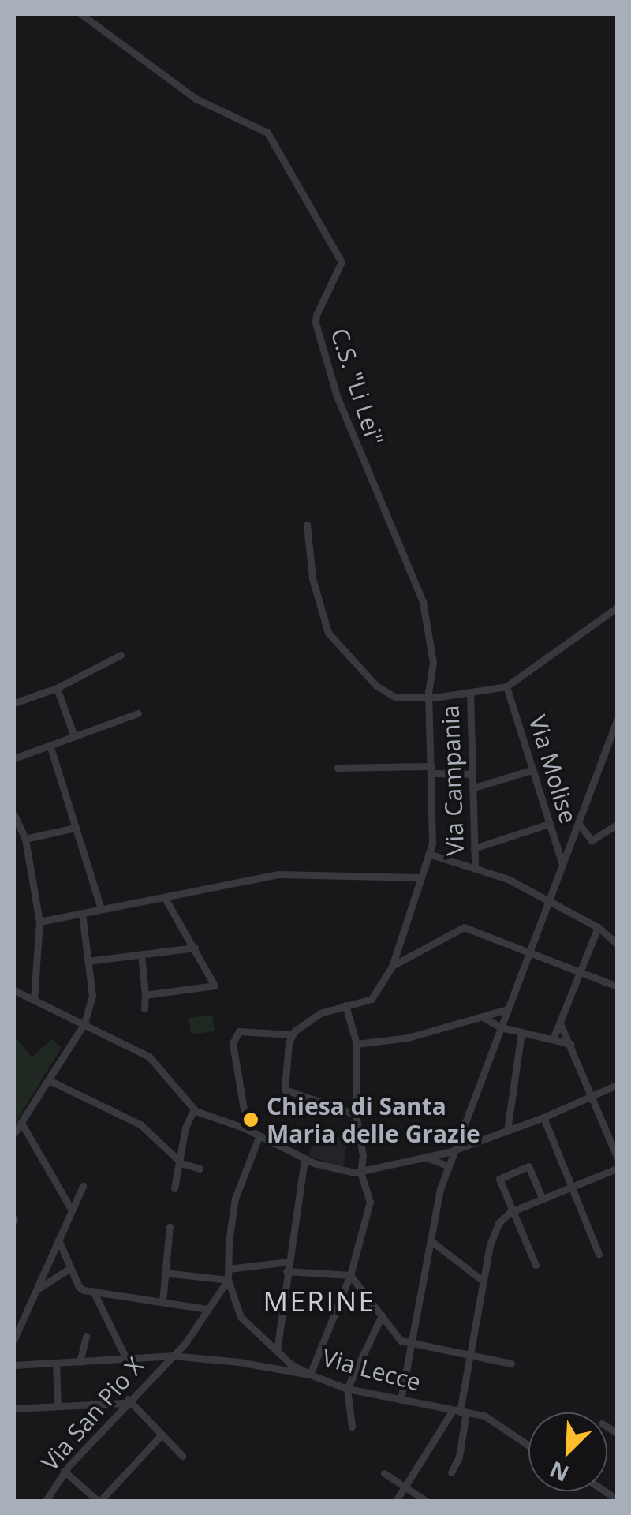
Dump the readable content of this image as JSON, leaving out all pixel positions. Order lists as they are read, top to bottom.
{
  "streets": {
    "street": [
      "C.S. \"Li Lei\"",
      "Via Molise",
      "Via Campania",
      "Via Lecce",
      "Via San Pio X"
    ]
  },
  "crossings": [
    ["Via Lecce", "Via San Pio X"]
  ],
  "districts": ["MERINE"],
  "places": ["Chiesa di Santa Maria delle Grazie"],
  "north": "bottom left"
}
